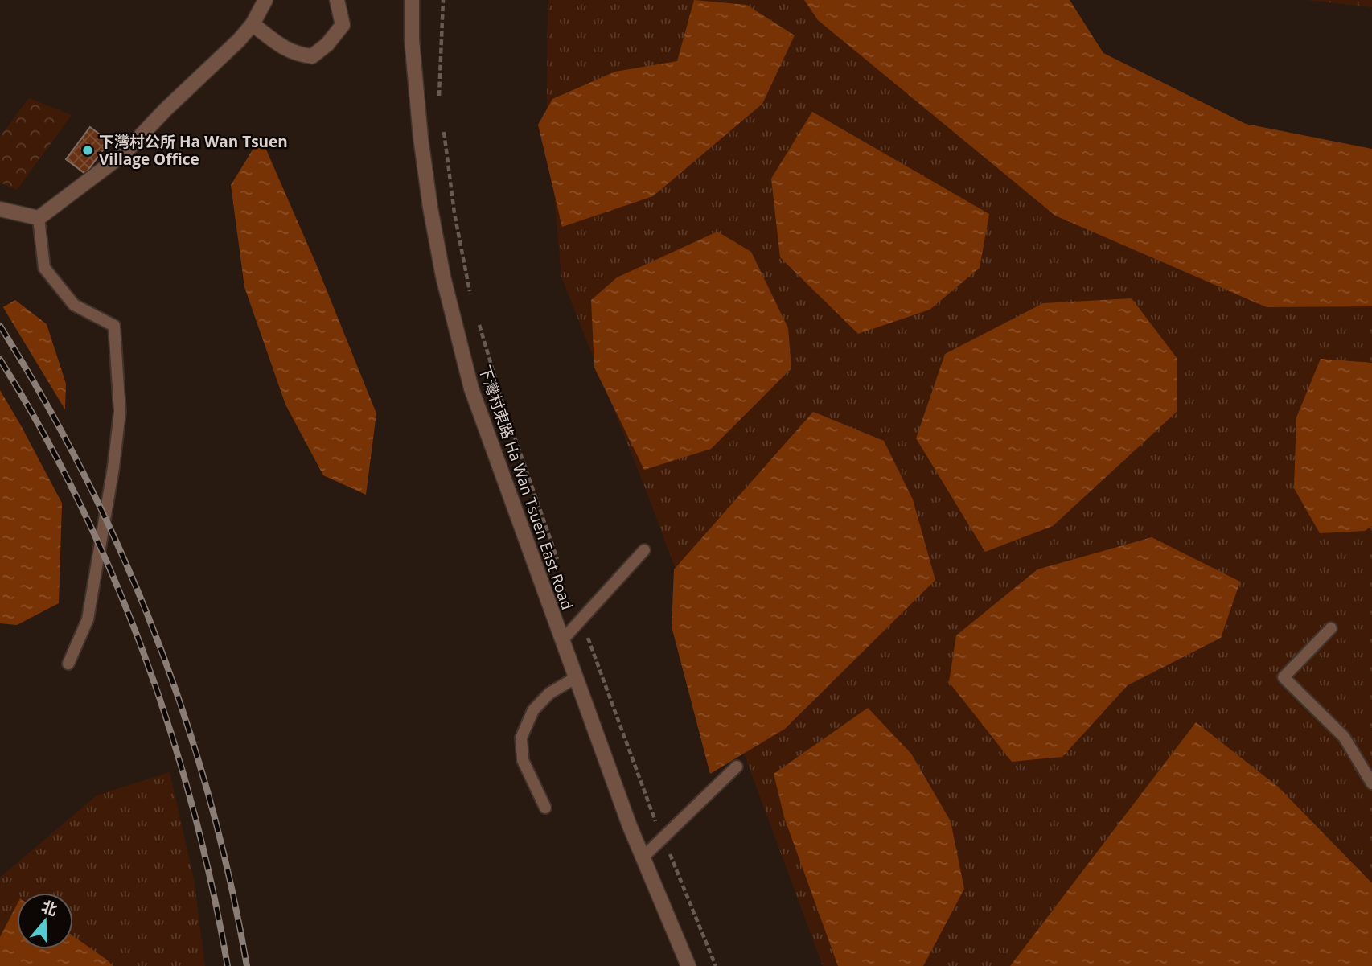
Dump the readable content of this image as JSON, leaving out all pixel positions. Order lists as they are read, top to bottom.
{
  "streets": {
    "street": ["下灣村東路 Ha Wan Tsuen East Road"]
  },
  "places": ["下灣村公所 Ha Wan Tsuen Village Office"],
  "north": "top"
}
